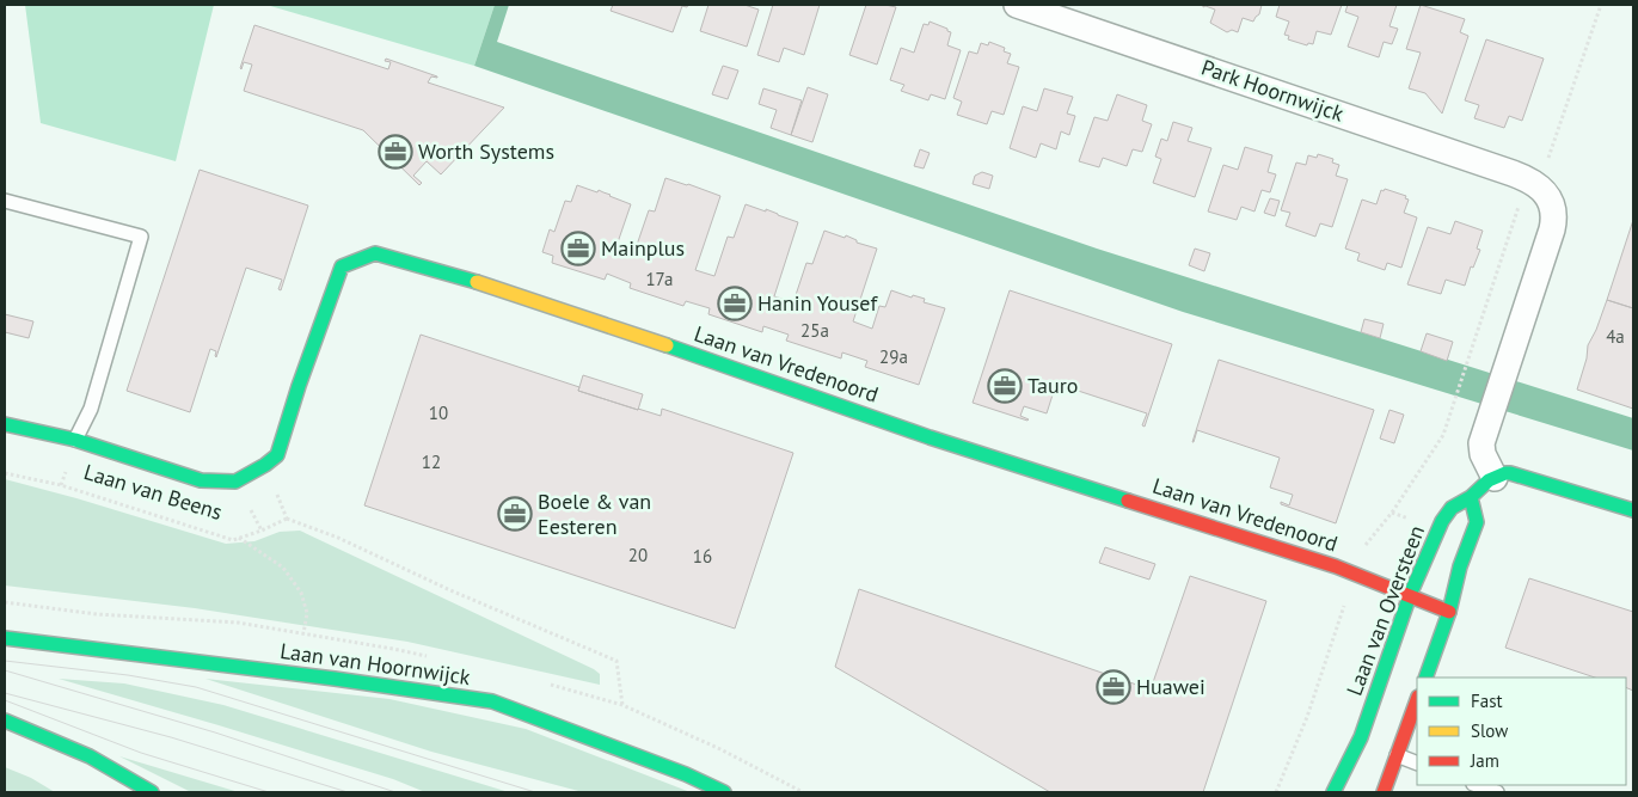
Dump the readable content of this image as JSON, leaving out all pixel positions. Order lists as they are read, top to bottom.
{
  "streets": {
    "street": [
      "Park Hoornwijck",
      "Laan van Vredenoord",
      "Laan van Beens",
      "Laan van Oversteen",
      "Laan van Hoornwijck"
    ]
  },
  "crossings": [
    ["Park Hoornwijck", "Laan van Oversteen"],
    ["Laan van Vredenoord", "Laan van Beens"],
    ["Laan van Vredenoord", "Laan van Oversteen"]
  ],
  "places": {
    "office": [
      "Worth Systems",
      "Mainplus",
      "Hanin Yousef",
      "Tauro",
      "Boele & van Eesteren",
      "Huawei"
    ]
  },
  "house_numbers": [
    "17a",
    "25a",
    "4a",
    "29a",
    "10",
    "12",
    "20",
    "16"
  ],
  "legend": ["Fast", "Slow", "Jam"]
}
